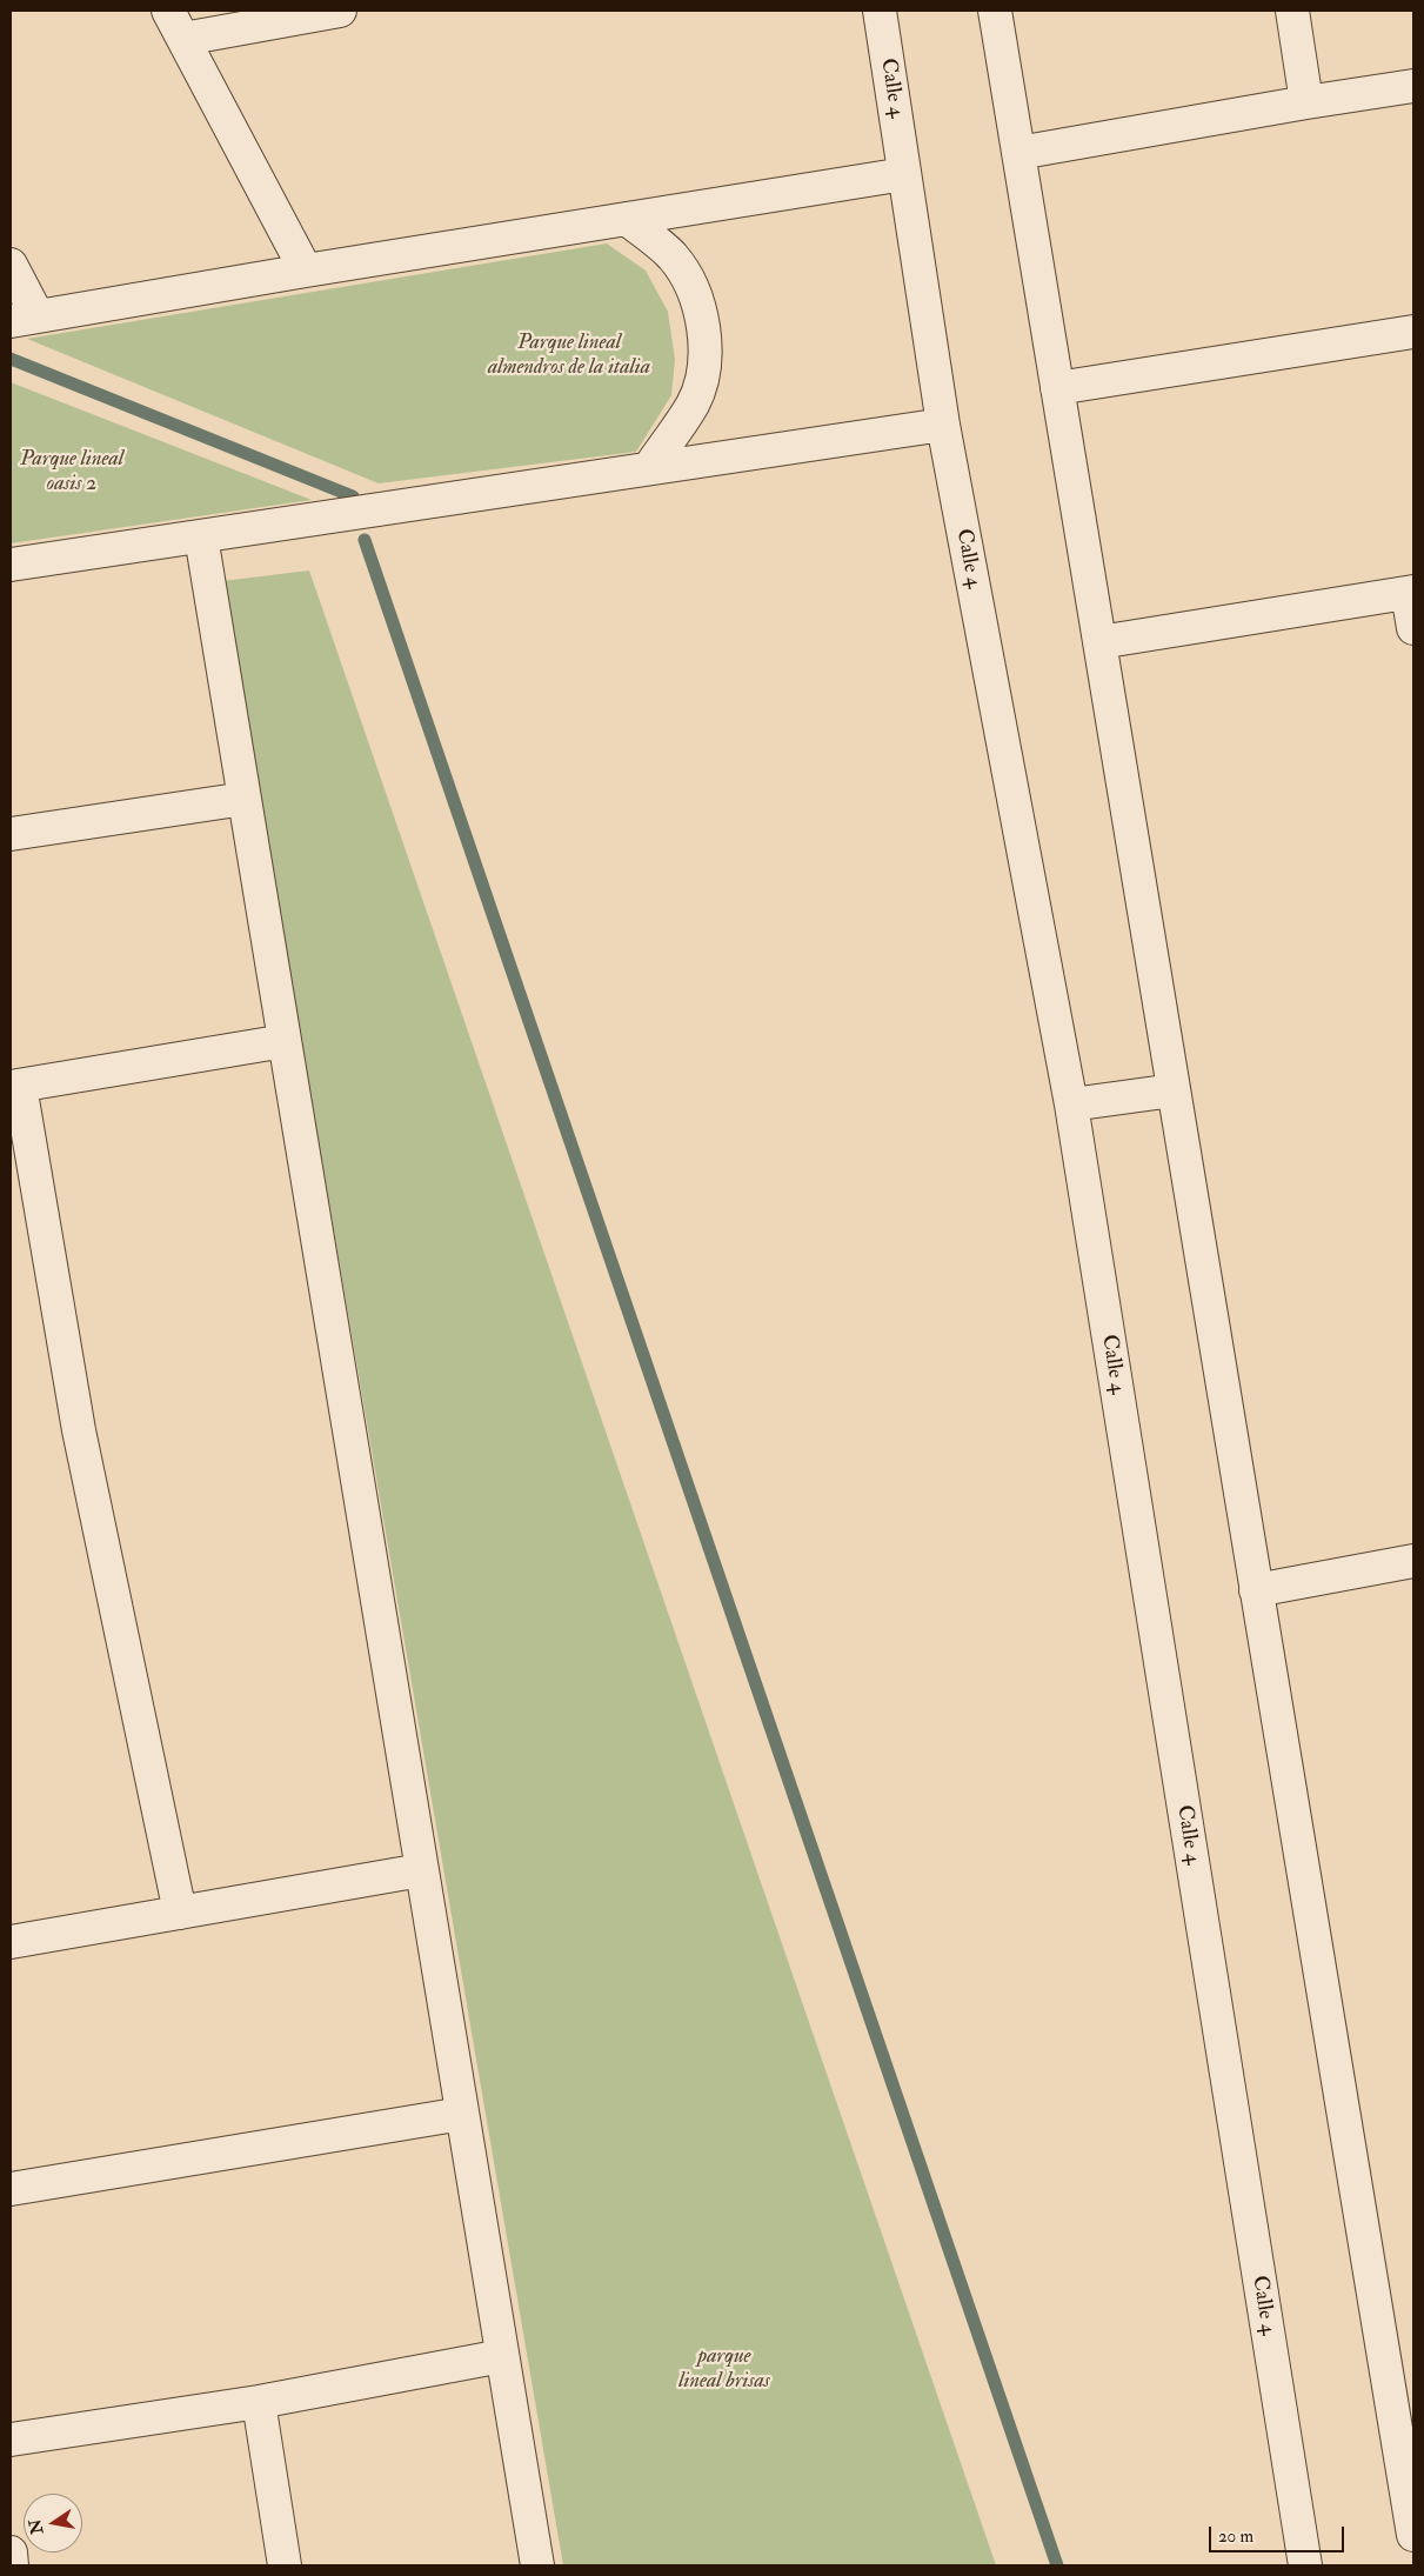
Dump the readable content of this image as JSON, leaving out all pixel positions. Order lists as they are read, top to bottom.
{
  "streets": {
    "street": ["Calle 4"]
  },
  "parks": ["Parque lineal almendros de la italia", "Parque lineal oasis 2", "parque lineal brisas"],
  "scale_bar": "20 m",
  "north": "left"
}
